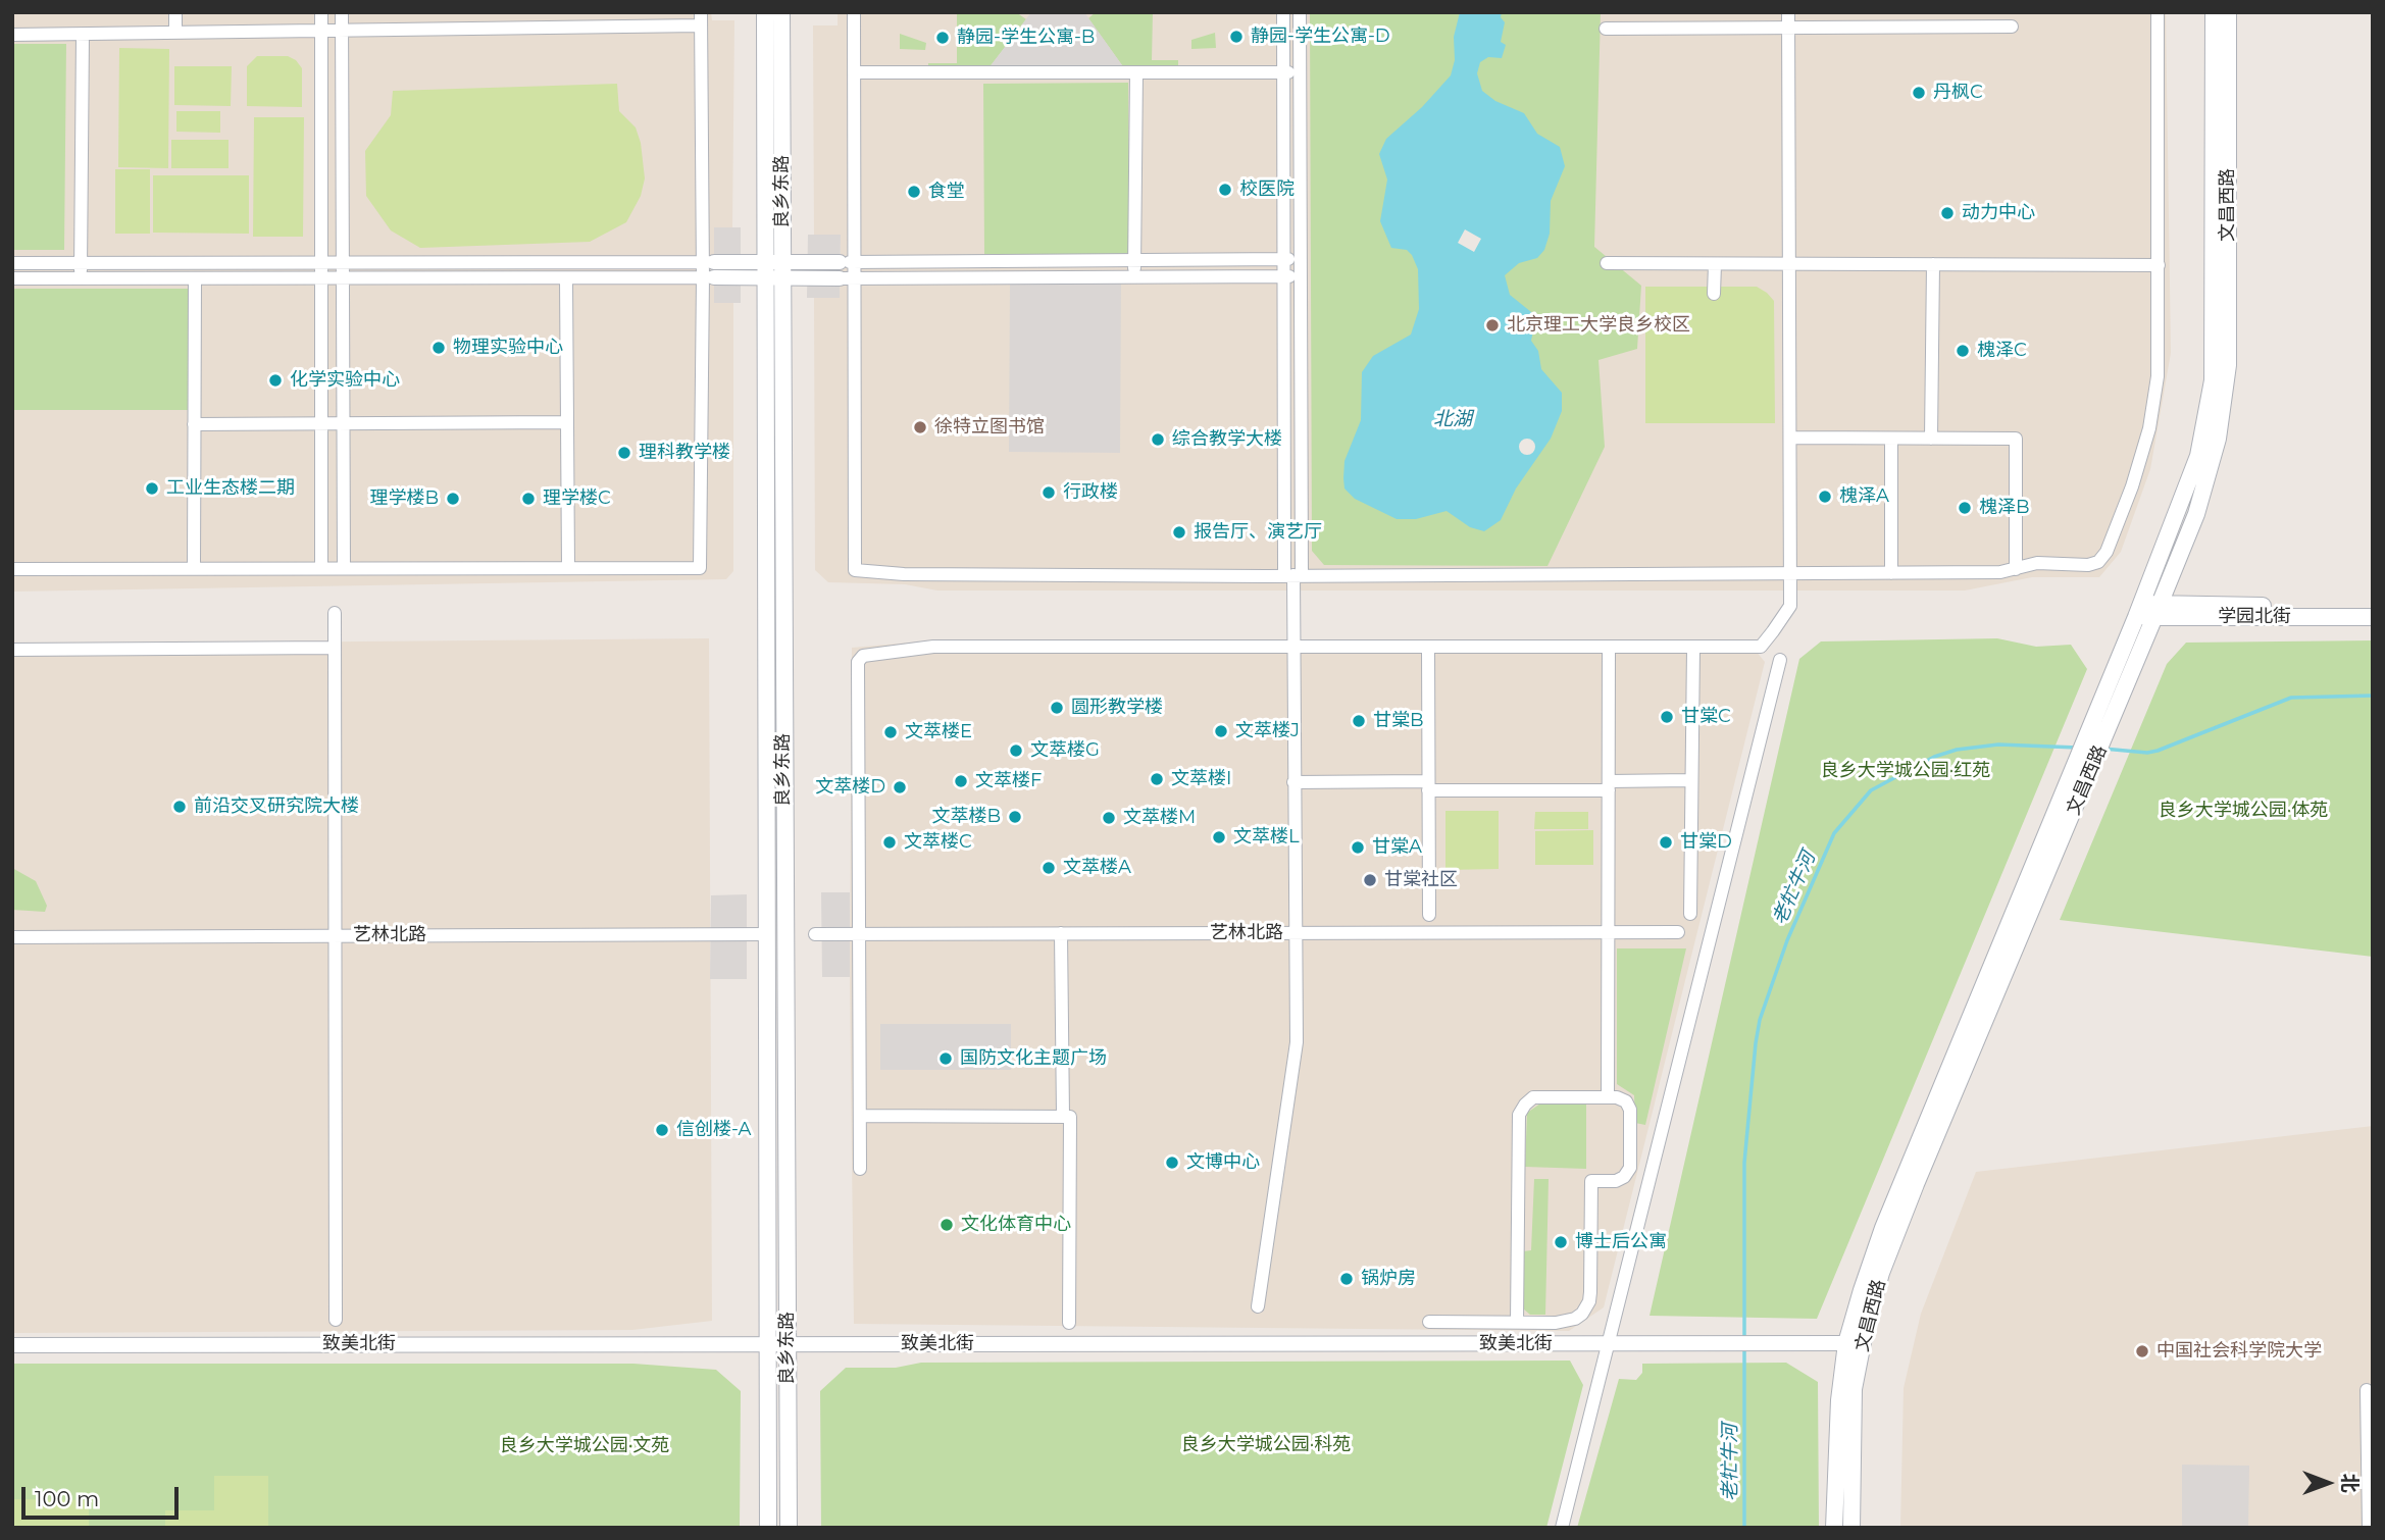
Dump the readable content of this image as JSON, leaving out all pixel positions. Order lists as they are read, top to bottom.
{
  "streets": {
    "main road": ["良乡东路", "文昌西路", "学园北街"],
    "street": ["艺林北路", "致美北街"]
  },
  "crossings": [
    ["良乡东路", "艺林北路"],
    ["良乡东路", "致美北街"],
    ["文昌西路", "学园北街"],
    ["文昌西路", "致美北街"]
  ],
  "water": ["北湖", "老牤牛河"],
  "parks": [
    "良乡大学城公园·红苑",
    "良乡大学城公园·体苑",
    "良乡大学城公园·科苑",
    "良乡大学城公园·文苑"
  ],
  "places": [
    "静园-学生公寓-D",
    "静园-学生公寓-B",
    "丹枫C",
    "校医院",
    "食堂",
    "动力中心",
    "北京理工大学良乡校区",
    "物理实验中心",
    "槐泽C",
    "化学实验中心",
    "徐特立图书馆",
    "综合教学大楼",
    "理科教学楼",
    "工业生态楼二期",
    "行政楼",
    "槐泽A",
    "理学楼B",
    "理学楼C",
    "槐泽B",
    "报告厅、演艺厅",
    "圆形教学楼",
    "甘棠C",
    "甘棠B",
    "文萃楼J",
    "文萃楼E",
    "文萃楼G",
    "文萃楼I",
    "文萃楼F",
    "文萃楼D",
    "前沿交叉研究院大楼",
    "文萃楼B",
    "文萃楼M",
    "文萃楼L",
    "文萃楼C",
    "甘棠D",
    "甘棠A",
    "文萃楼A",
    "甘棠社区",
    "国防文化主题广场",
    "信创楼-A",
    "文博中心",
    "文化体育中心",
    "博士后公寓",
    "锅炉房",
    "中国社会科学院大学"
  ],
  "scale_bar": "100 m",
  "north": "right"
}
